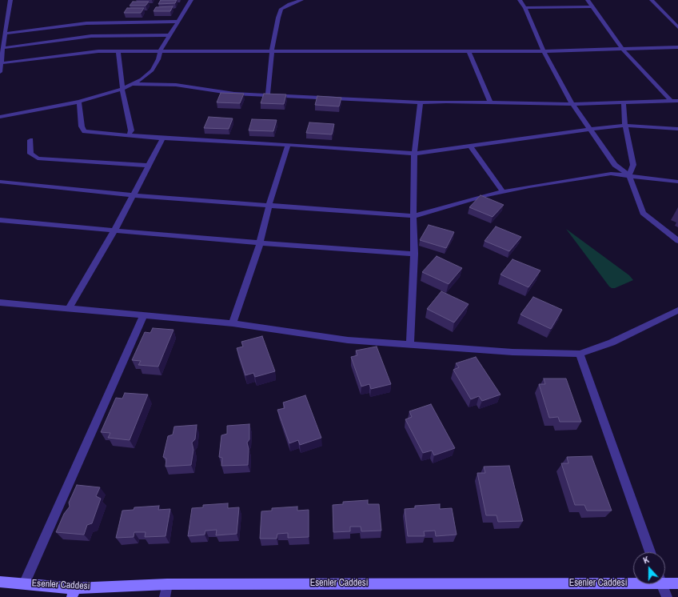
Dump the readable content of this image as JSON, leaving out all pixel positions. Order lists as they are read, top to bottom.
{
  "streets": {
    "street": ["Esenler Caddesi"]
  },
  "north": "top"
}
